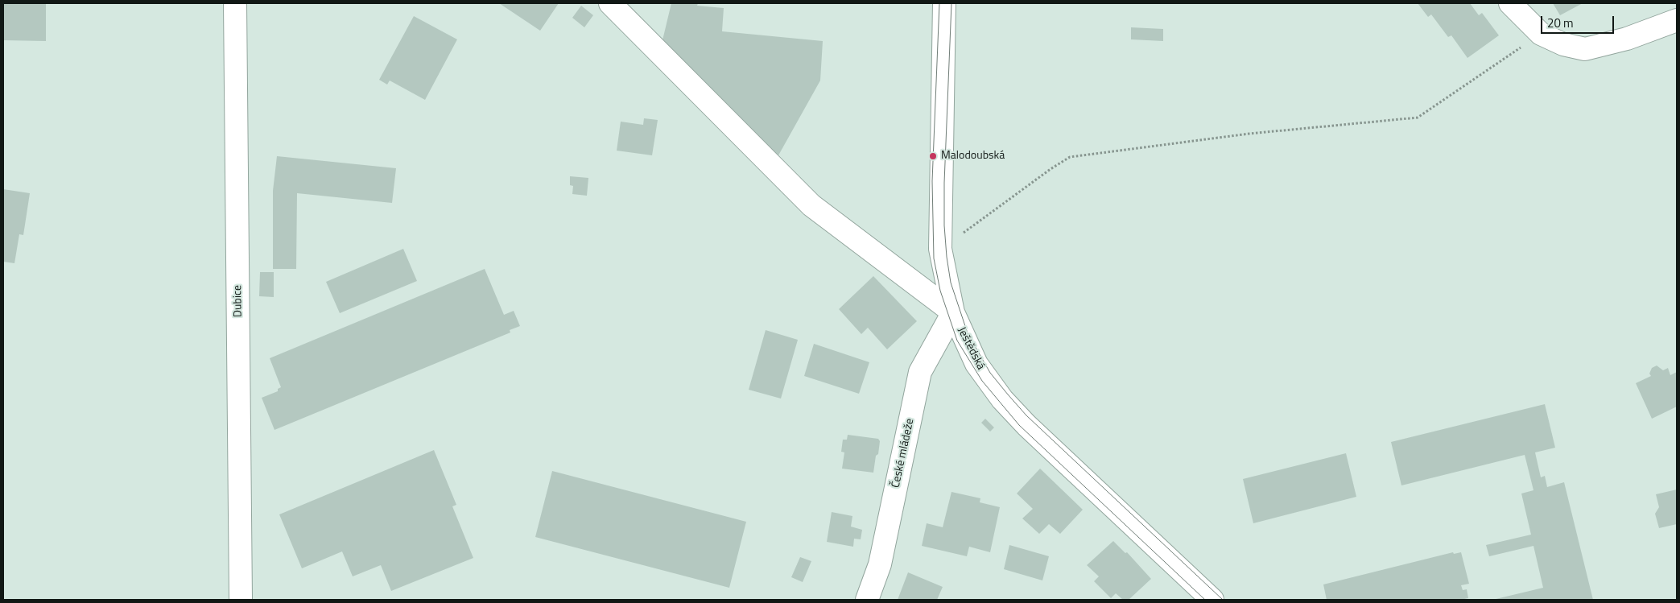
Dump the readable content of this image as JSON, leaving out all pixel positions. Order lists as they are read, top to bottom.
{
  "streets": {
    "street": ["Dubice", "Ještědská", "České mládeže"]
  },
  "crossings": [
    ["Ještědská", "České mládeže"]
  ],
  "places": ["Malodoubská"],
  "scale_bar": "20 m"
}
